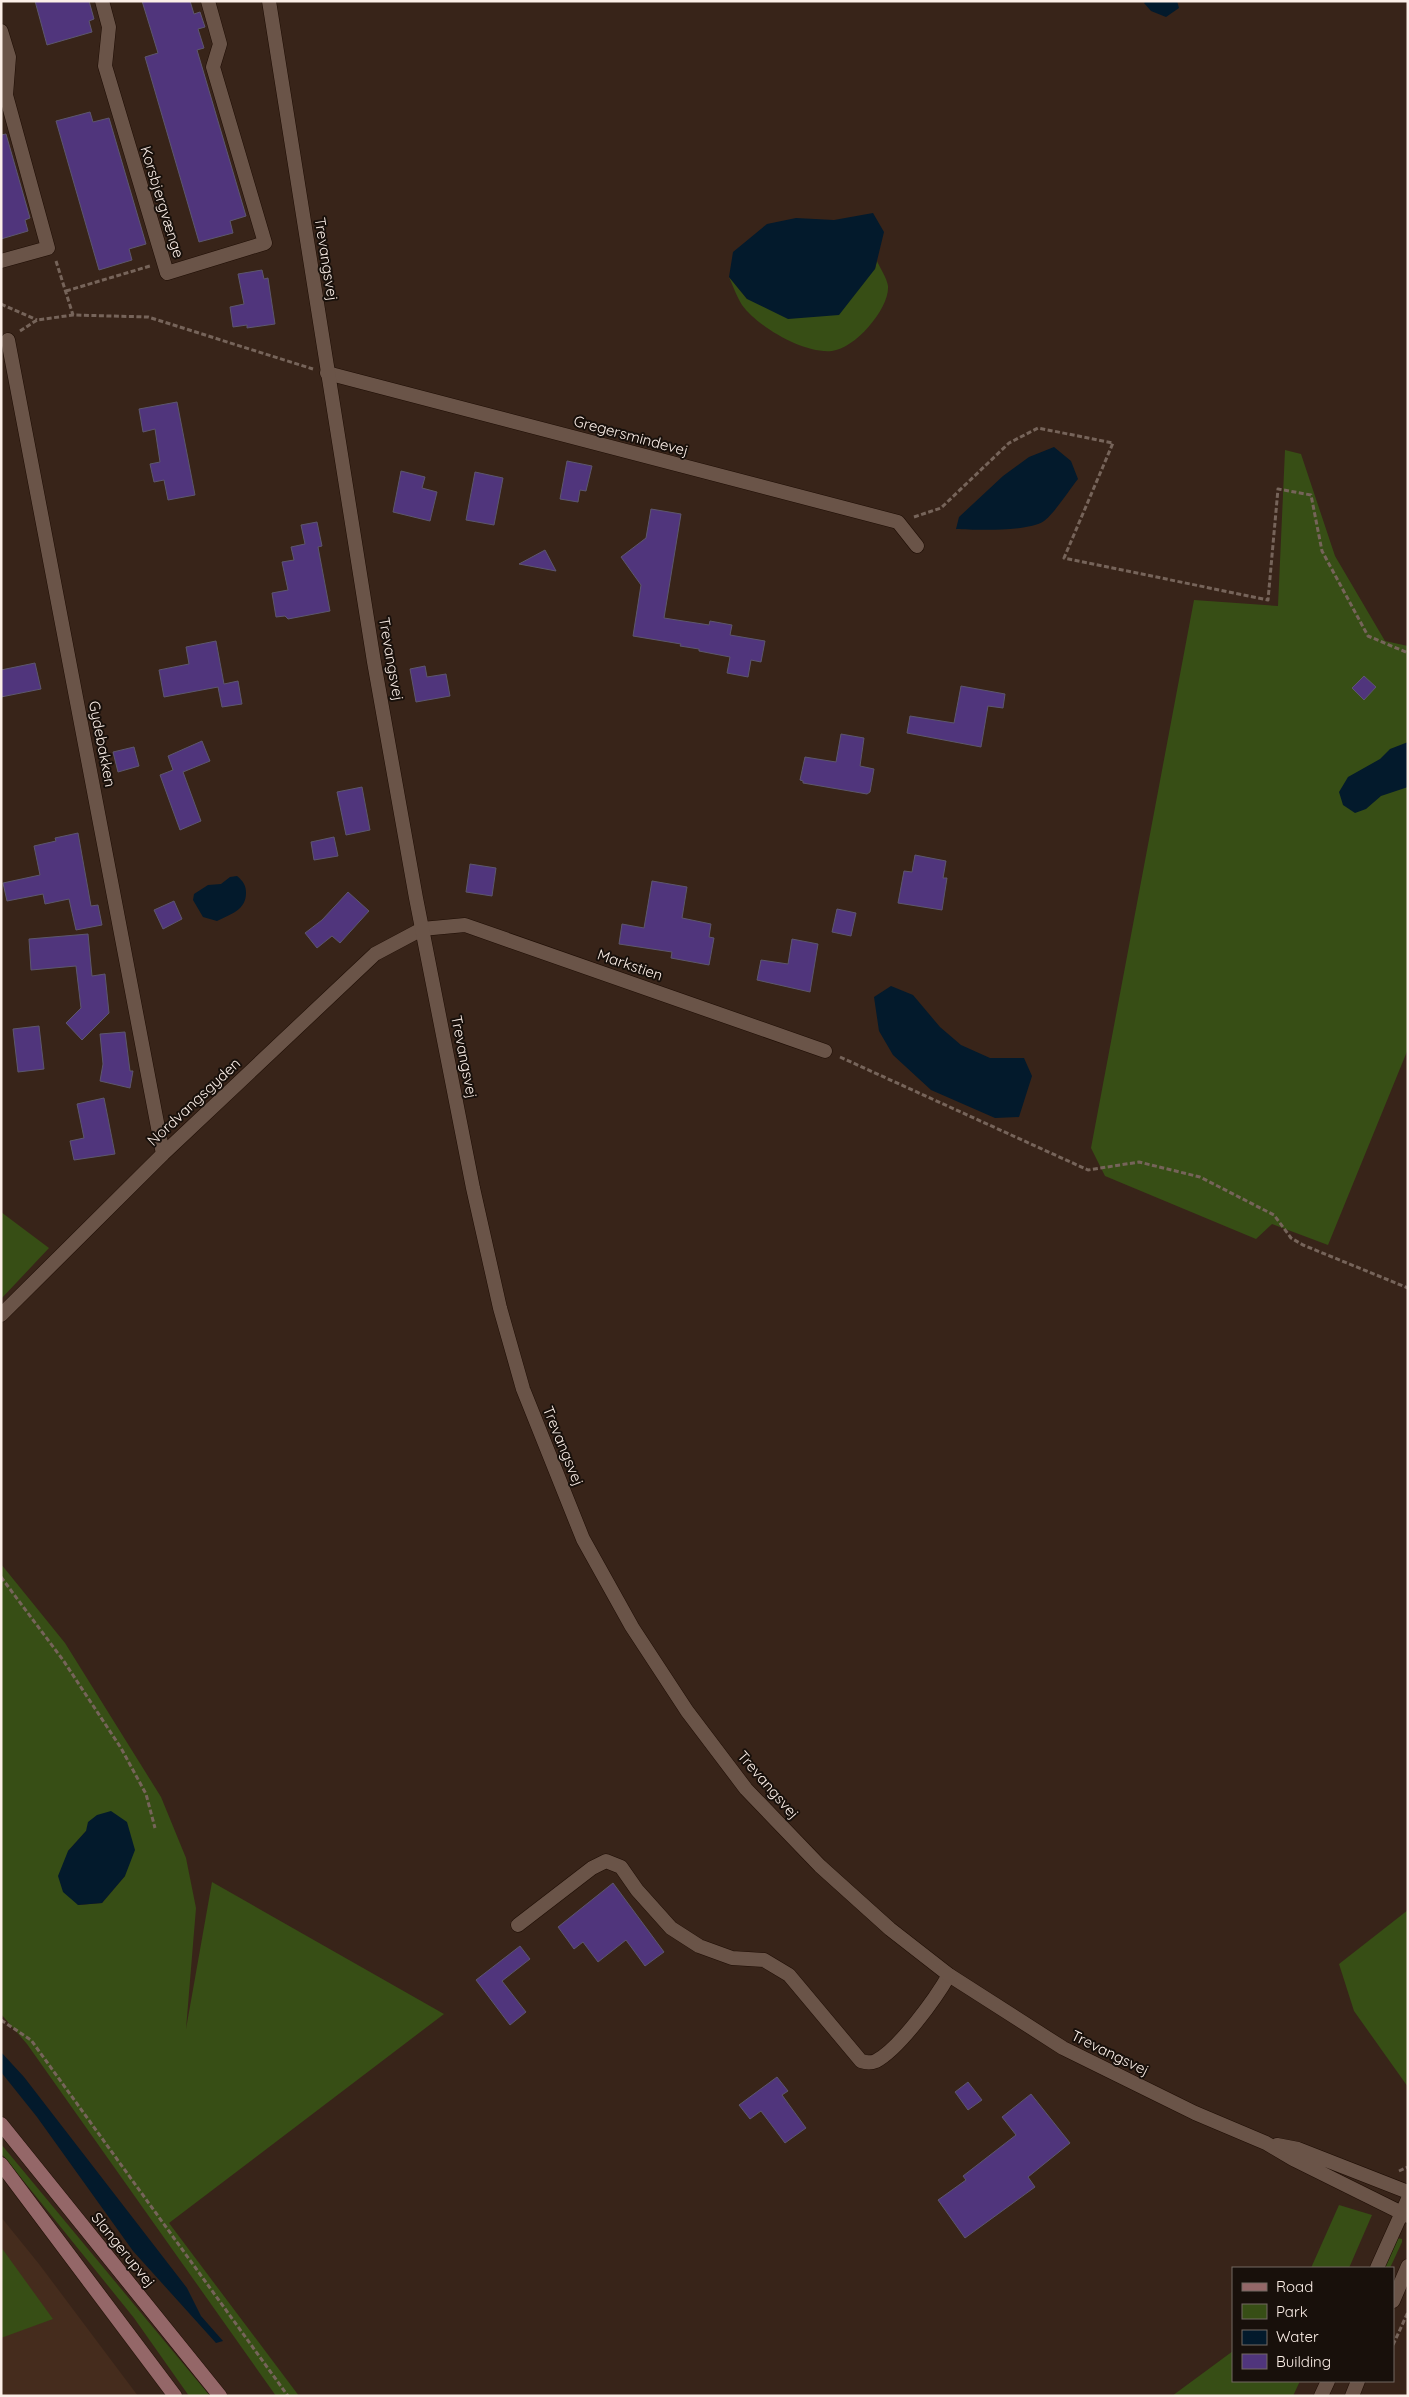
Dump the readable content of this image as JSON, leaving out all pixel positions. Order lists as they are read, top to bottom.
{
  "streets": {
    "main road": ["Slangerupvej"],
    "street": [
      "Korsbjergvænge",
      "Trevangsvej",
      "Gregersmindevej",
      "Gydebakken",
      "Markstien",
      "Nordvangsgyden"
    ]
  },
  "crossings": [
    ["Trevangsvej", "Gregersmindevej"],
    ["Trevangsvej", "Markstien"],
    ["Trevangsvej", "Nordvangsgyden"],
    ["Gydebakken", "Nordvangsgyden"],
    ["Markstien", "Nordvangsgyden"]
  ],
  "legend": [
    "Road",
    "Park",
    "Water",
    "Building"
  ]
}
